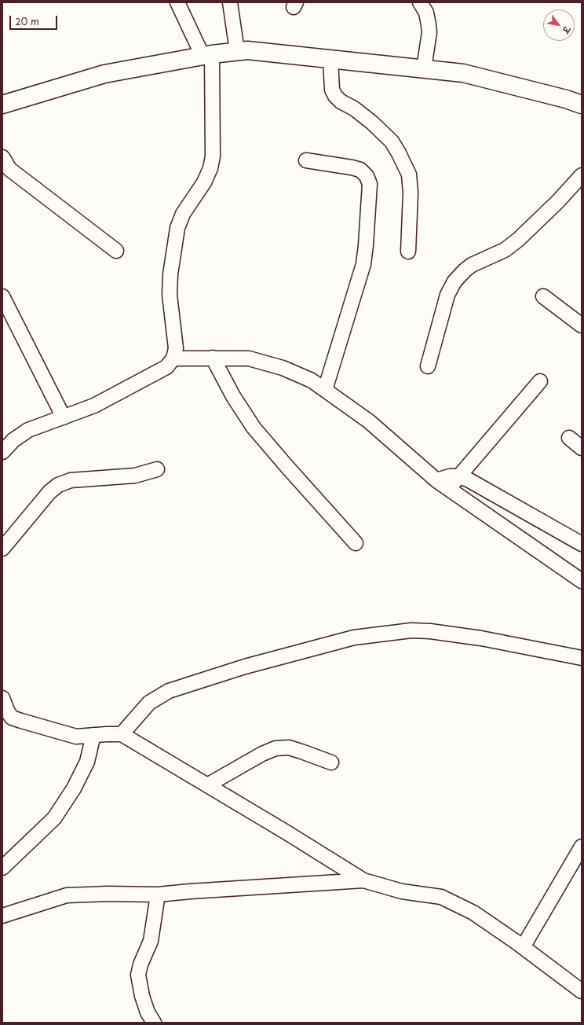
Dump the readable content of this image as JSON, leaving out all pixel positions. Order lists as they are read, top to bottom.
{
  "scale_bar": "20 m",
  "north": "bottom right"
}
